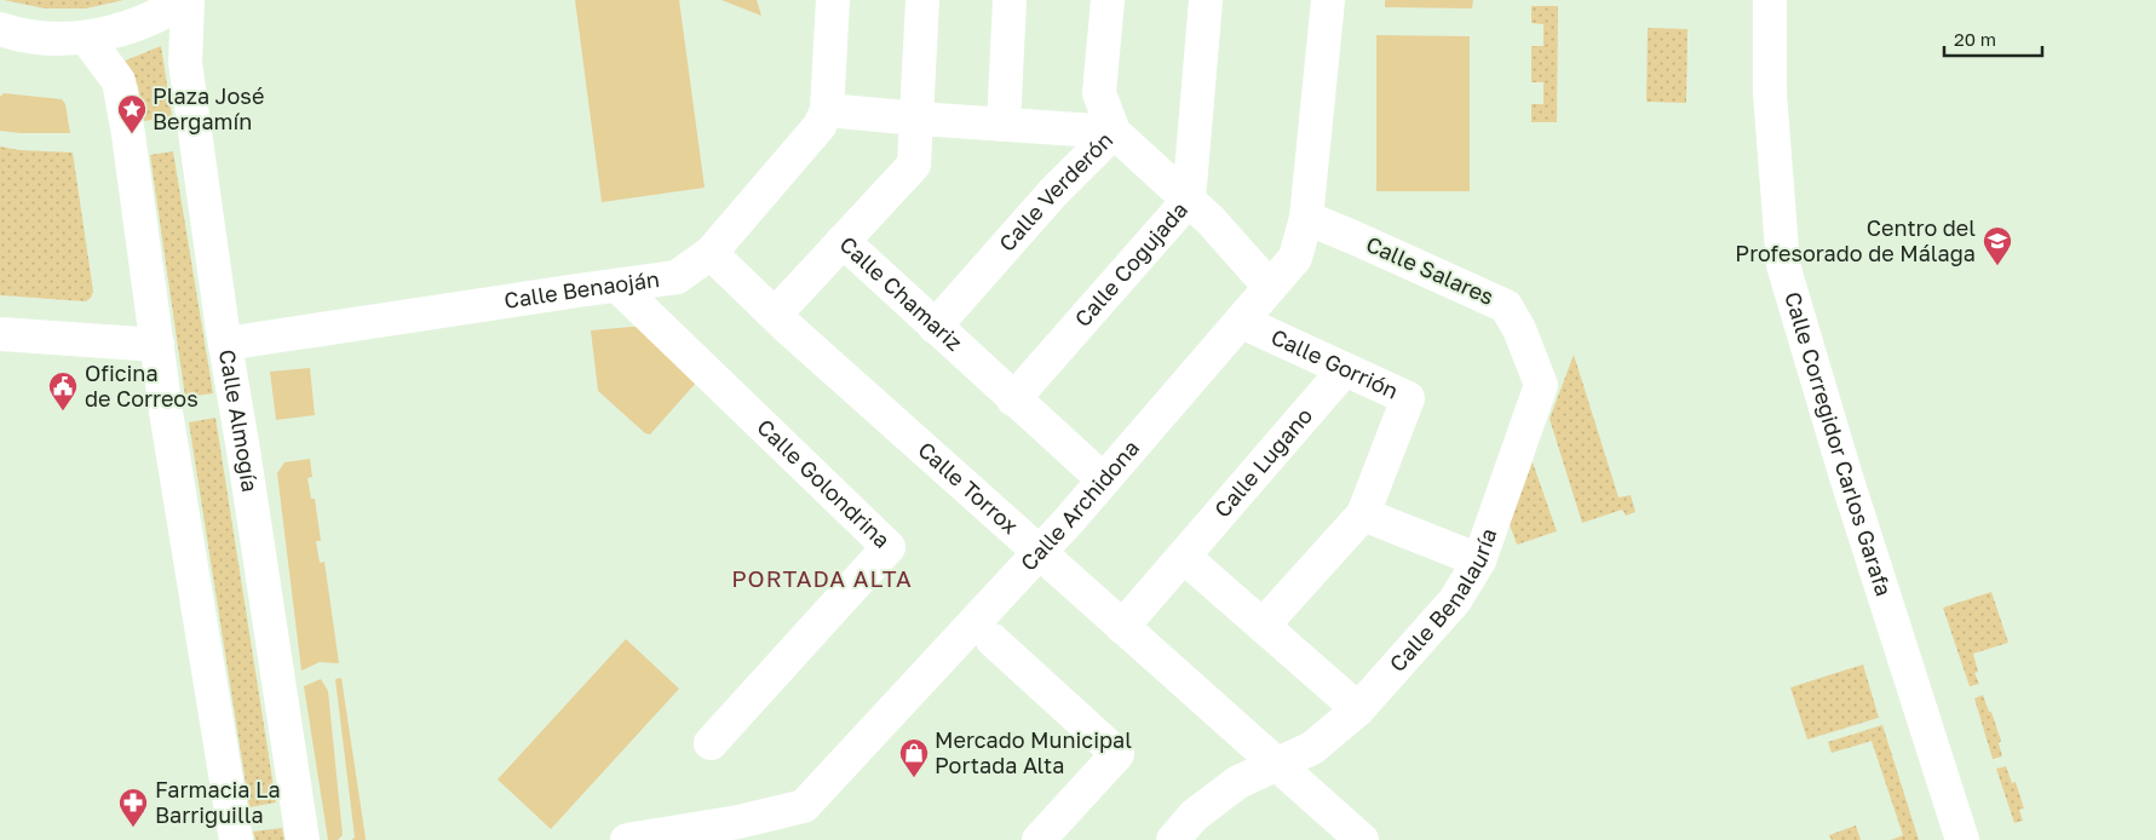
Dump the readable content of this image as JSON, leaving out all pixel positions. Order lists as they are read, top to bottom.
{
  "streets": {
    "street": [
      "Calle Verderón",
      "Calle Cogujada",
      "Calle Salares",
      "Calle Benaoján",
      "Calle Chamariz",
      "Calle Gorrión",
      "Calle Almogía",
      "Calle Corregidor Carlos Garafa",
      "Calle Lugano",
      "Calle Golondrina",
      "Calle Torrox",
      "Calle Archidona",
      "Calle Benalauría"
    ]
  },
  "crossings": [
    ["Calle Verderón", "Calle Chamariz"],
    ["Calle Cogujada", "Calle Chamariz"],
    ["Calle Salares", "Calle Archidona"],
    ["Calle Salares", "Calle Benalauría"],
    ["Calle Benaoján", "Calle Almogía"],
    ["Calle Benaoján", "Calle Golondrina"],
    ["Calle Benaoján", "Calle Torrox"],
    ["Calle Chamariz", "Calle Archidona"],
    ["Calle Gorrión", "Calle Lugano"],
    ["Calle Gorrión", "Calle Archidona"],
    ["Calle Lugano", "Calle Torrox"],
    ["Calle Torrox", "Calle Archidona"],
    ["Calle Torrox", "Calle Benalauría"]
  ],
  "districts": ["PORTADA ALTA"],
  "places": {
    "place": ["Plaza José Bergamín"],
    "school or university": ["Centro del Profesorado de Málaga"],
    "public building": ["Oficina de Correos"],
    "shop": ["Mercado Municipal Portada Alta"],
    "pharmacy": ["Farmacia La Barriguilla"]
  },
  "scale_bar": "20 m"
}
